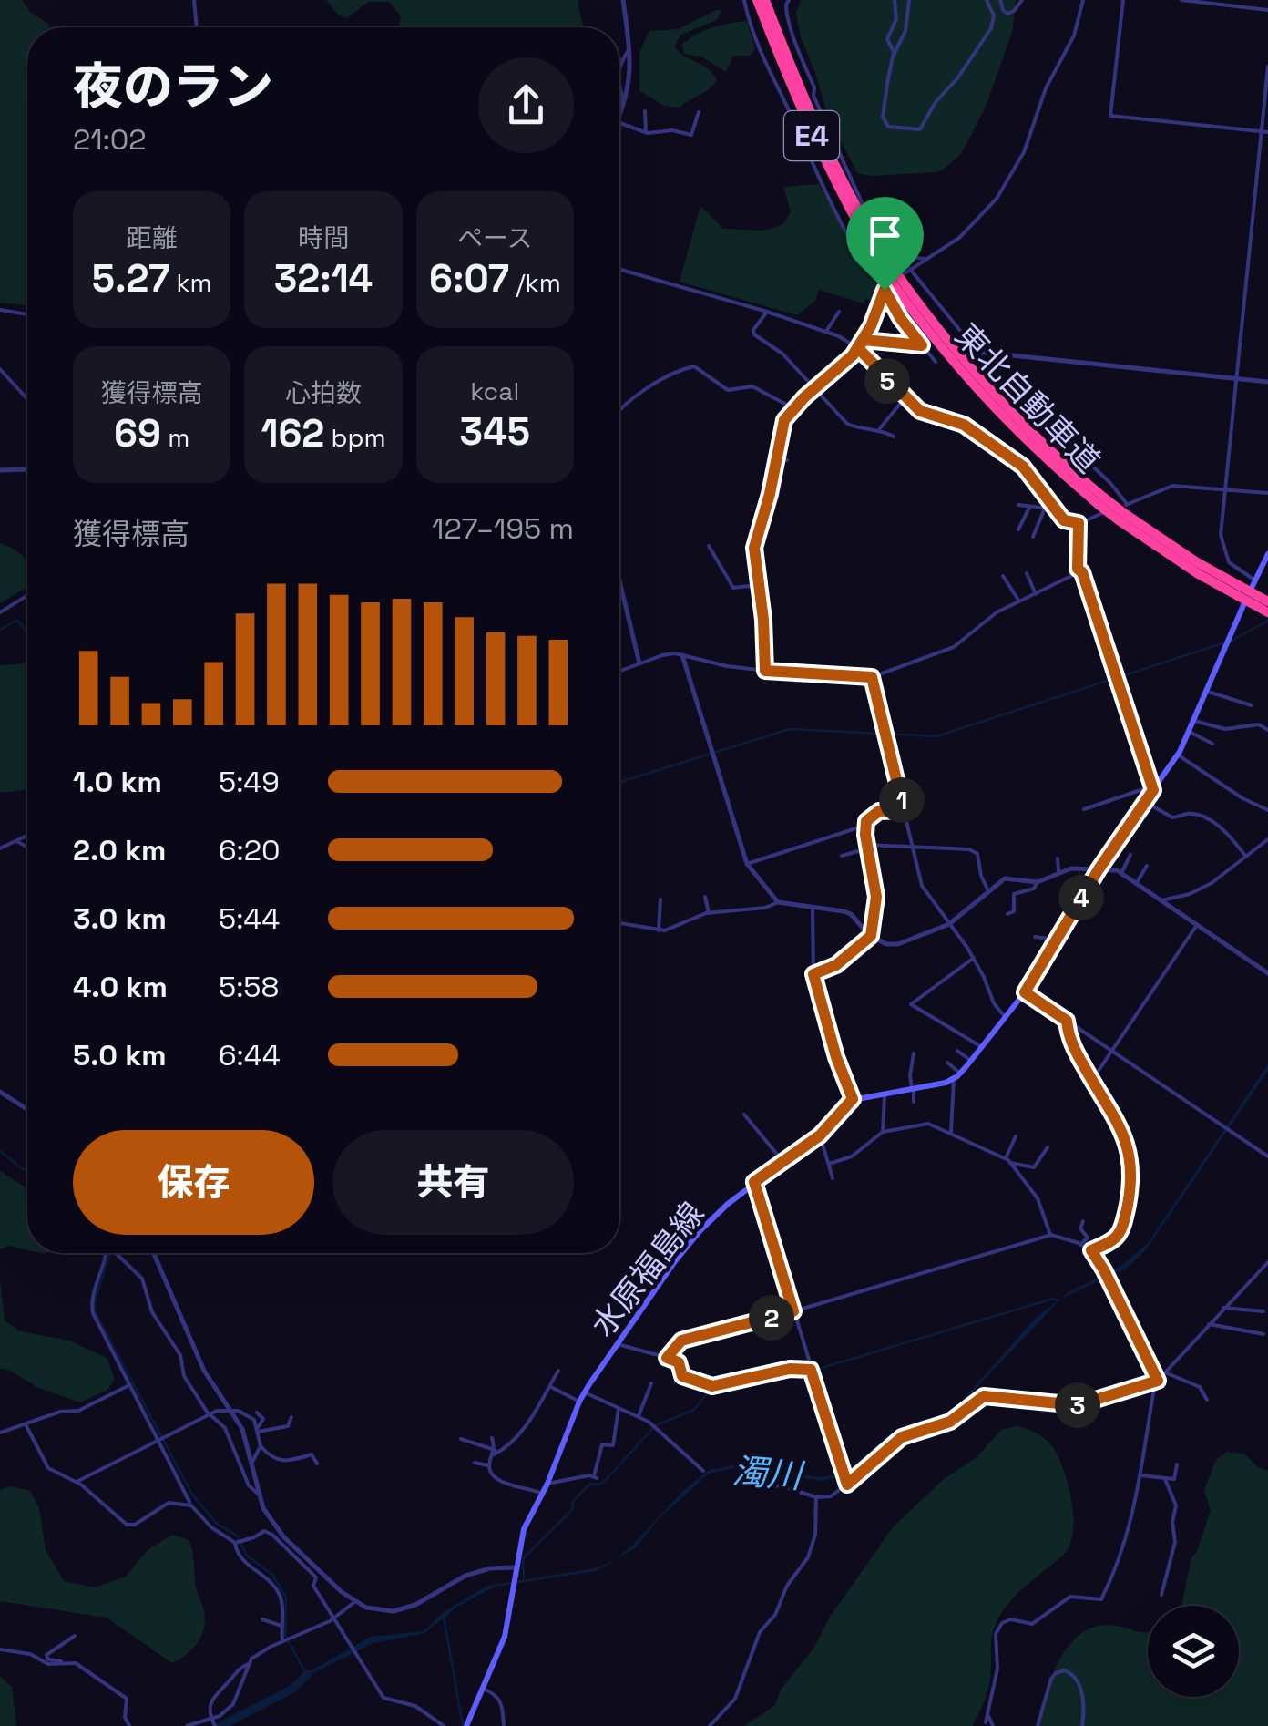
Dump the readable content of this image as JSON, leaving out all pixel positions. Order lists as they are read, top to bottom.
{
  "streets": {
    "highway": ["E4", "東北自動車道"],
    "main road": ["水原福島線"]
  },
  "water": ["濁川"],
  "page": {
    "heading": ["夜のラン", "21:02"],
    "stats": [
      ["距離", "5.27 km"],
      ["時間", "32:14"],
      ["ペース", "6:07 /km"],
      ["獲得標高", "69 m"],
      ["心拍数", "162 bpm"],
      ["kcal", "345"]
    ],
    "pins": [
      "5",
      "1",
      "4",
      "2",
      "3"
    ],
    "chart": ["獲得標高", "127–195 m"],
    "list": [
      {
        "name": "1.0 km",
        "note": "5:49"
      },
      {
        "name": "2.0 km",
        "note": "6:20"
      },
      {
        "name": "3.0 km",
        "note": "5:44"
      },
      {
        "name": "4.0 km",
        "note": "5:58"
      },
      {
        "name": "5.0 km",
        "note": "6:44"
      }
    ],
    "buttons": ["保存", "共有"]
  }
}
